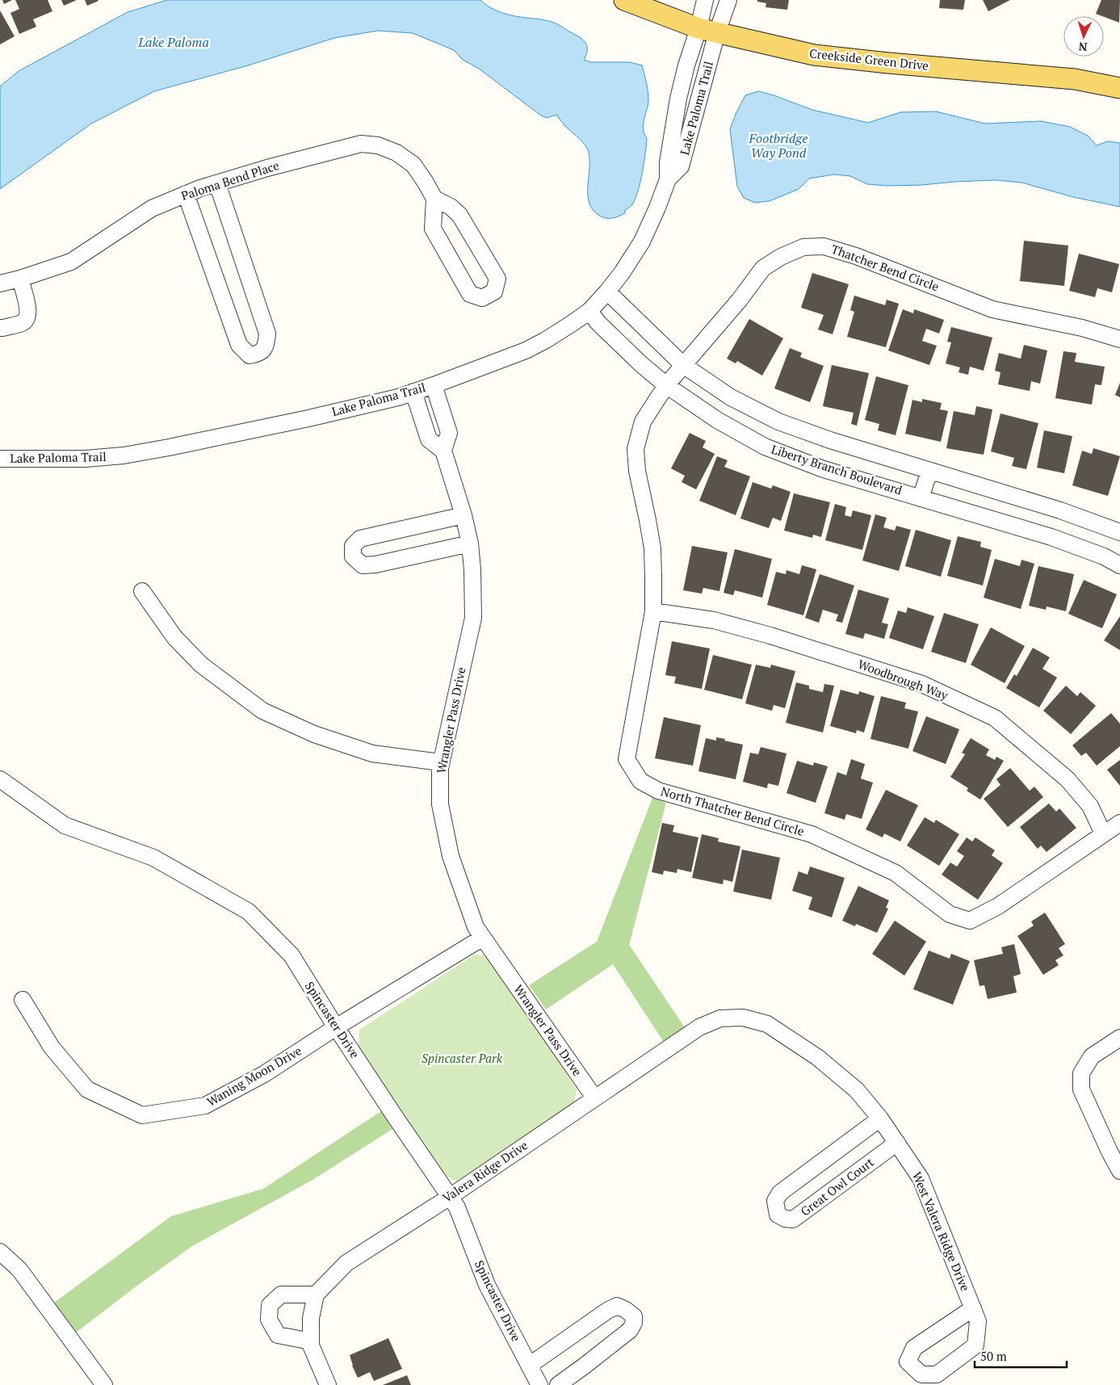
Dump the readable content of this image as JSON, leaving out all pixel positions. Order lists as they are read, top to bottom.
{
  "streets": {
    "main road": ["Creekside Green Drive"],
    "street": [
      "Lake Paloma Trail",
      "Paloma Bend Place",
      "Thatcher Bend Circle",
      "Liberty Branch Boulevard",
      "Woodbrough Way",
      "Wrangler Pass Drive",
      "North Thatcher Bend Circle",
      "Spincaster Drive",
      "Waning Moon Drive",
      "Valera Ridge Drive",
      "Great Owl Court",
      "West Valera Ridge Drive"
    ]
  },
  "crossings": [
    ["Creekside Green Drive", "Lake Paloma Trail"],
    ["Lake Paloma Trail", "Liberty Branch Boulevard"],
    ["Thatcher Bend Circle", "Liberty Branch Boulevard"],
    ["Thatcher Bend Circle", "North Thatcher Bend Circle"],
    ["Liberty Branch Boulevard", "North Thatcher Bend Circle"],
    ["Woodbrough Way", "North Thatcher Bend Circle"],
    ["Wrangler Pass Drive", "Waning Moon Drive"],
    ["Wrangler Pass Drive", "Valera Ridge Drive"],
    ["Spincaster Drive", "Waning Moon Drive"],
    ["Spincaster Drive", "Valera Ridge Drive"],
    ["Valera Ridge Drive", "West Valera Ridge Drive"],
    ["Great Owl Court", "West Valera Ridge Drive"]
  ],
  "water": ["Lake Paloma", "Footbridge Way Pond"],
  "parks": ["Spincaster Park"],
  "scale_bar": "50 m",
  "north": "bottom"
}
